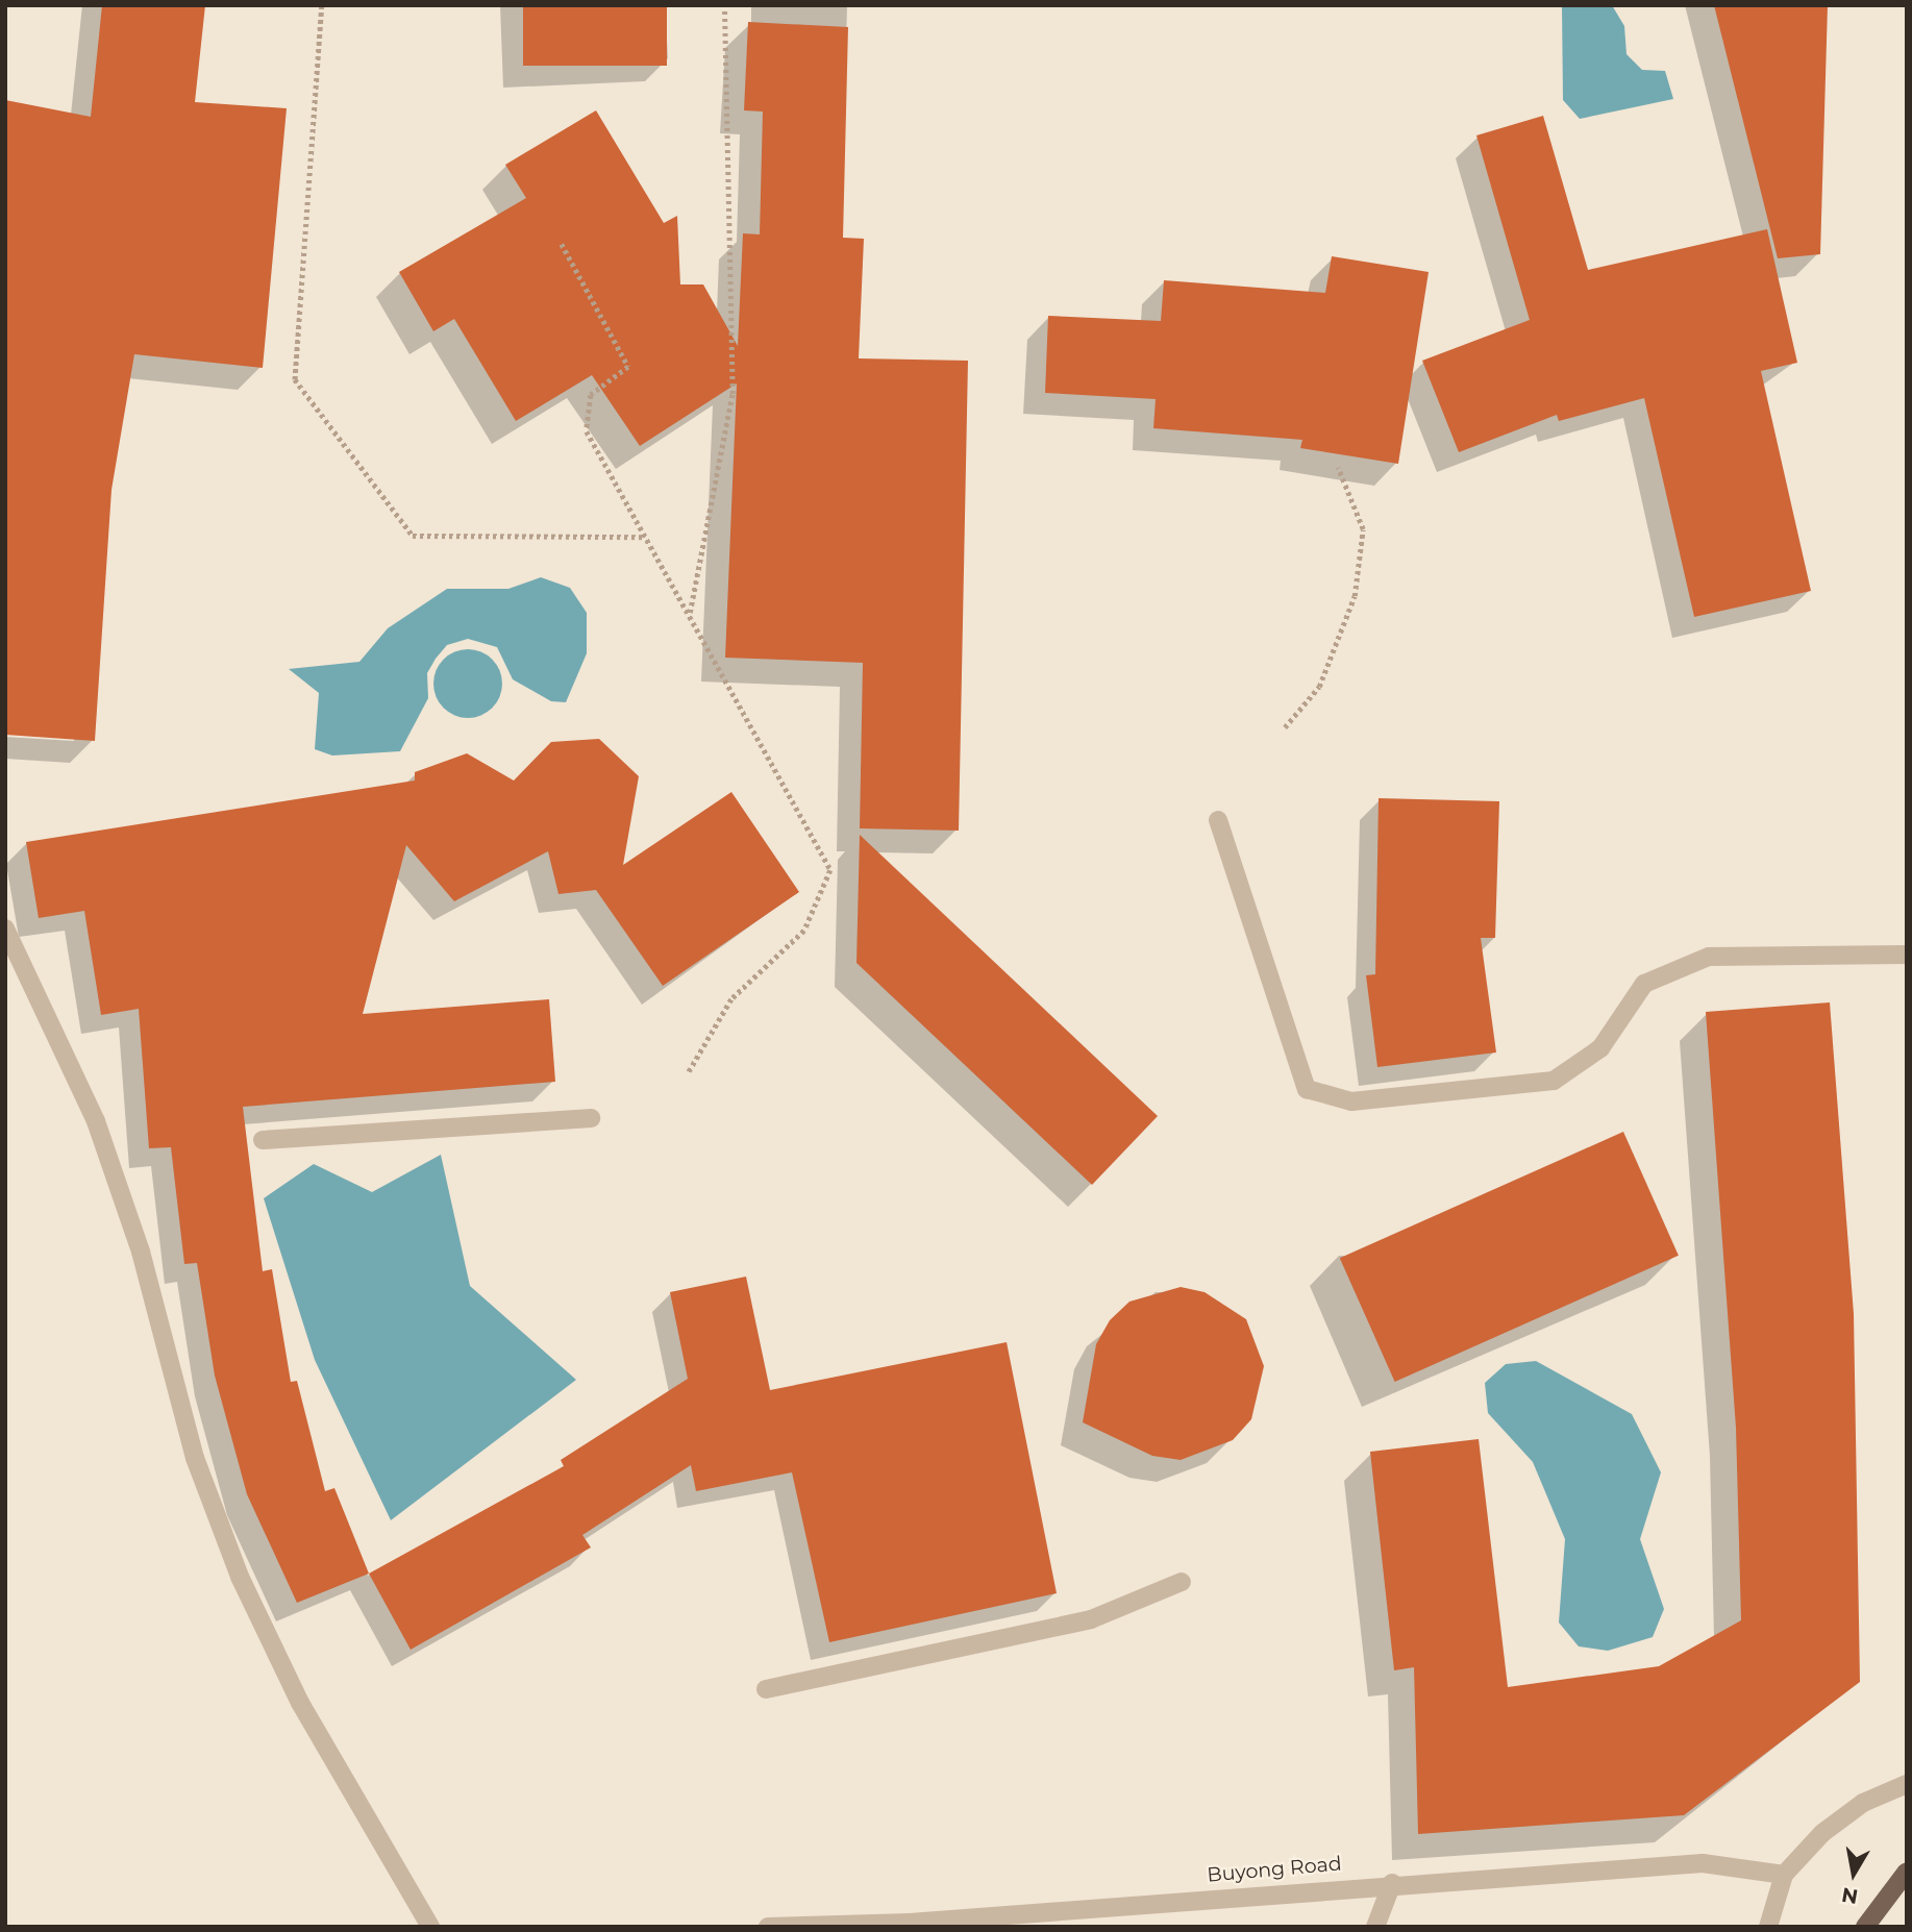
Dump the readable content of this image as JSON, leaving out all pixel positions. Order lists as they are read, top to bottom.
{
  "streets": {
    "street": ["Buyong Road"]
  },
  "north": "bottom"
}
